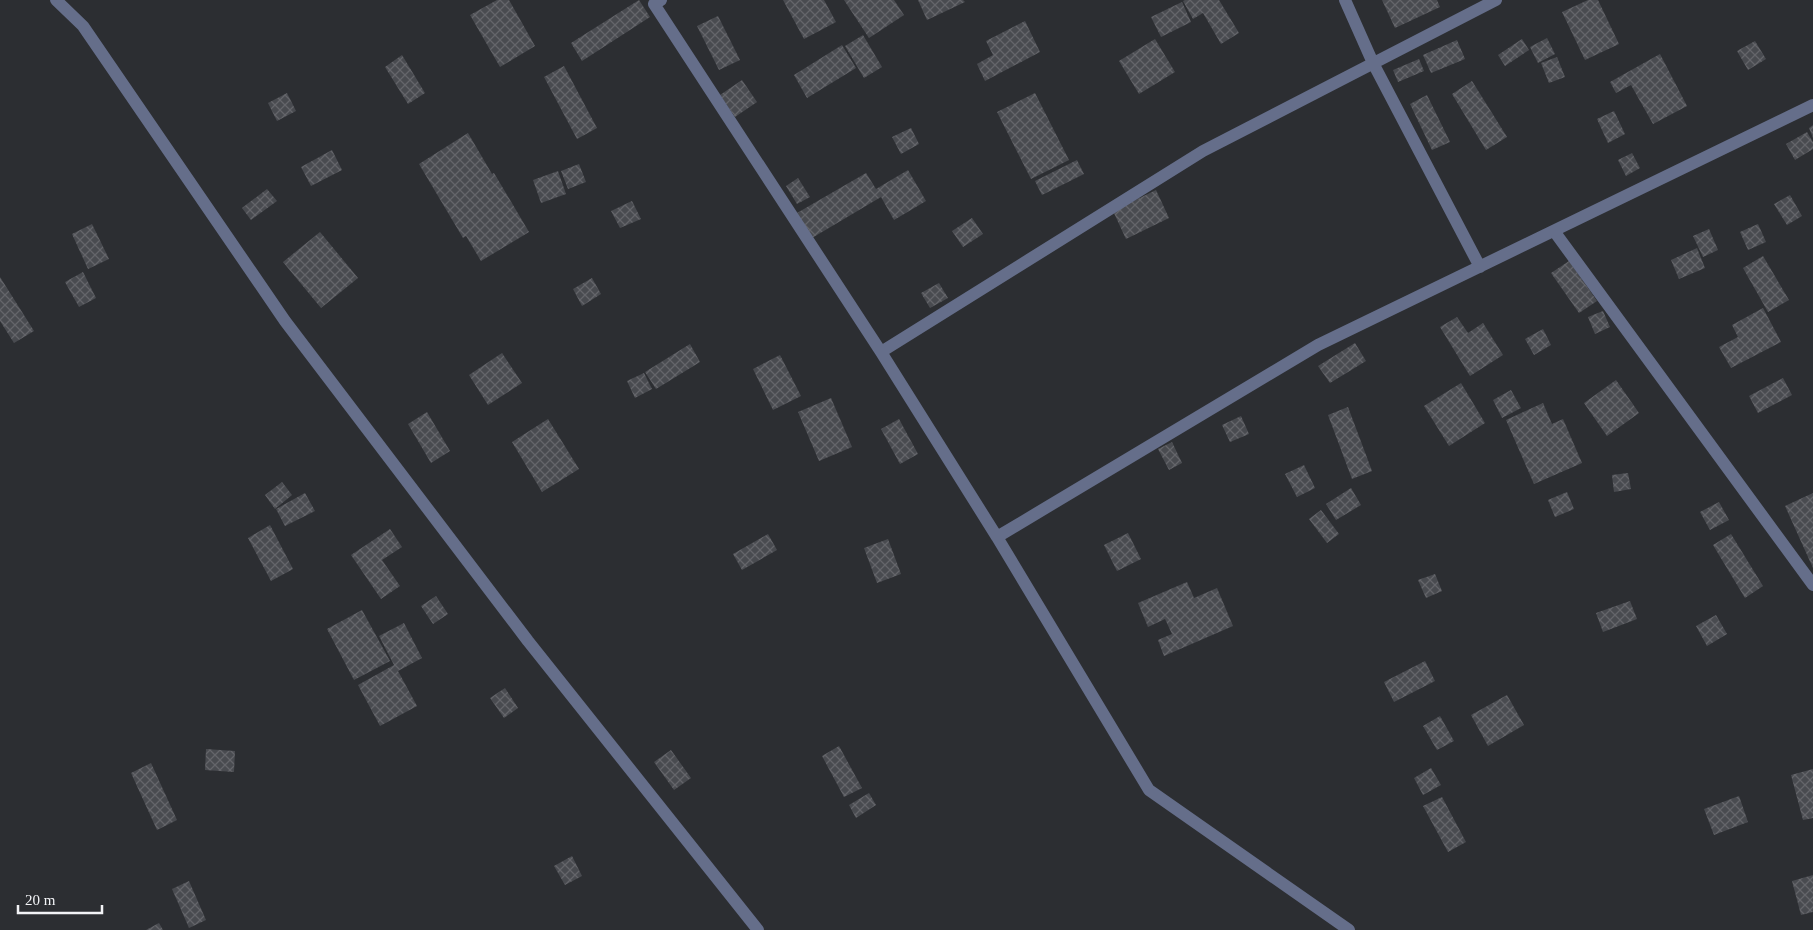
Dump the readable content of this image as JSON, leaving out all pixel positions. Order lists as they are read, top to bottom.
{
  "scale_bar": "20 m"
}
